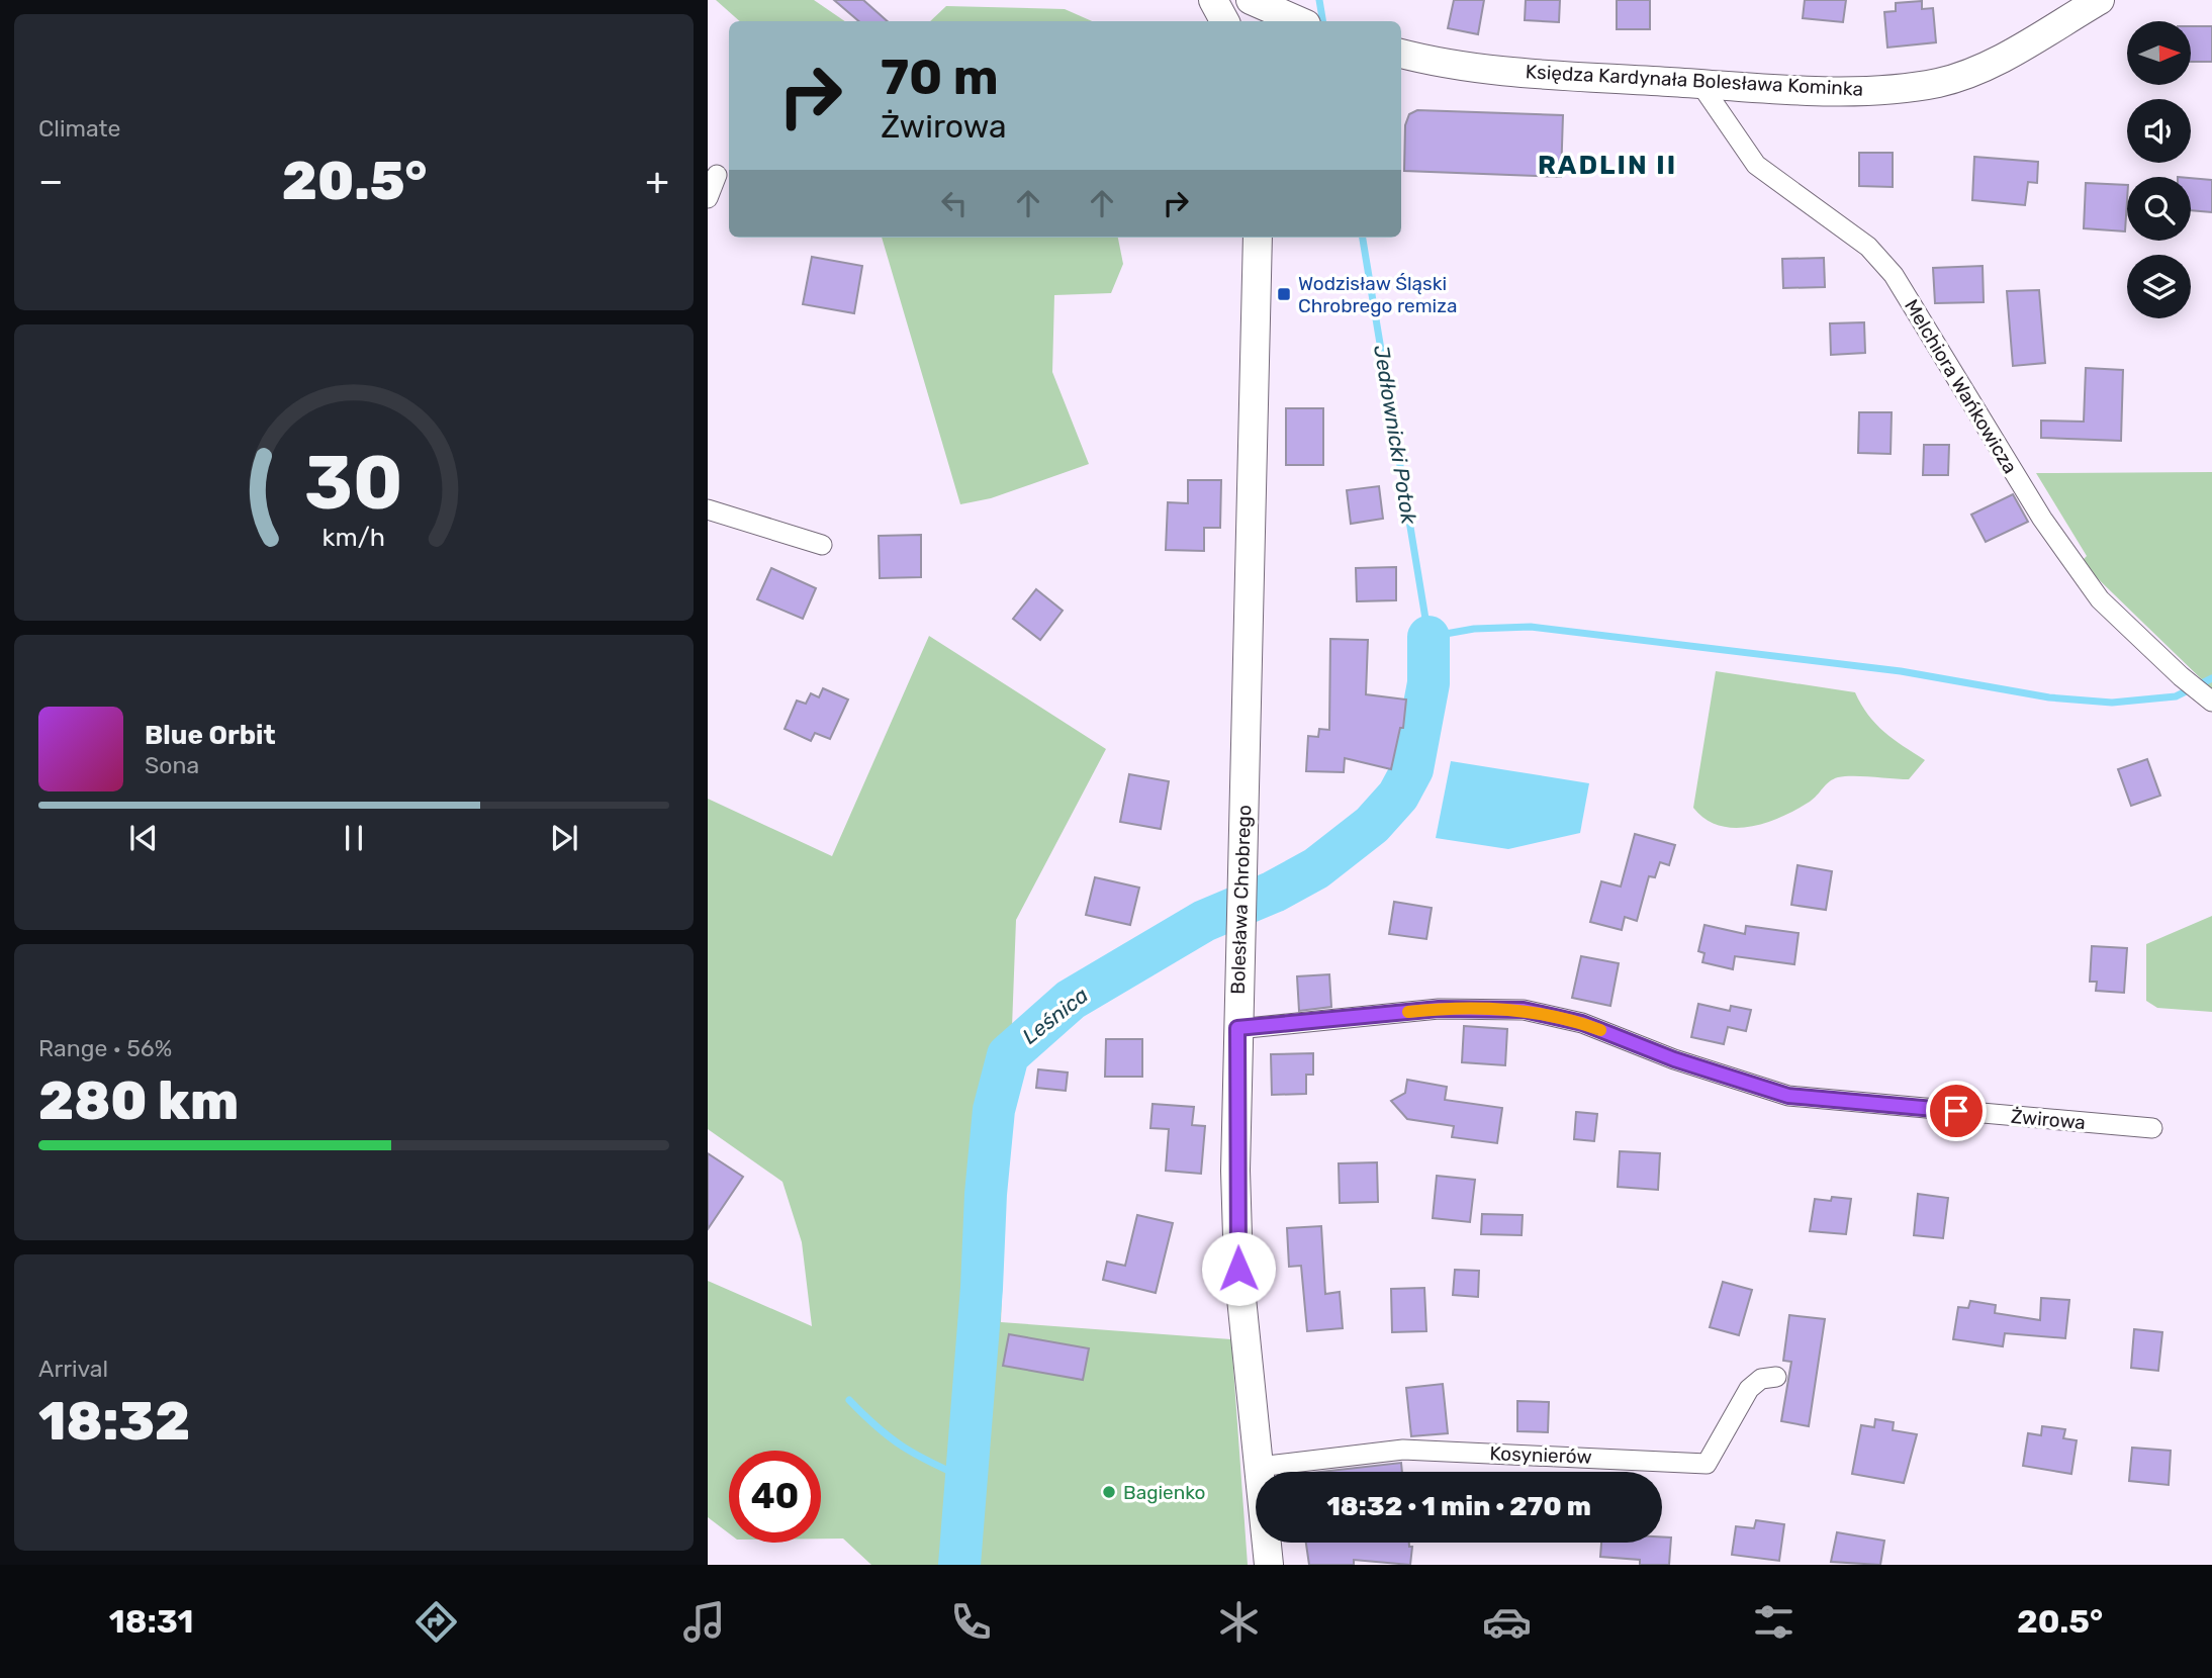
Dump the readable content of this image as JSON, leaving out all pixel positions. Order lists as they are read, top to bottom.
{
  "streets": {
    "street": [
      "Księdza Kardynała Bolesława Kominka",
      "Melchiora Wańkowicza",
      "Bolesława Chrobrego",
      "Żwirowa",
      "Kosynierów"
    ]
  },
  "crossings": [
    ["Księdza Kardynała Bolesława Kominka", "Melchiora Wańkowicza"],
    ["Bolesława Chrobrego", "Żwirowa"],
    ["Bolesława Chrobrego", "Kosynierów"]
  ],
  "districts": ["RADLIN II"],
  "water": ["Jedłownicki Potok", "Leśnica"],
  "places": {
    "transit": ["Wodzisław Śląski Chrobrego remiza"],
    "other": ["Bagienko"]
  },
  "north": "right",
  "page": {
    "tile": [
      "Climate",
      ["Range · 56%", "280 km"],
      ["Arrival", "18:32"]
    ],
    "turn": ["70 m", "Żwirowa"],
    "heat": ["−", "20.5°", "+"],
    "song": ["Blue Orbit", "Sona"],
    "limit": "40",
    "trip": "18:32 · 1 min · 270 m",
    "tabs": ["18:31", "20.5°"],
    "gauge": ["30", "km/h"]
  }
}
